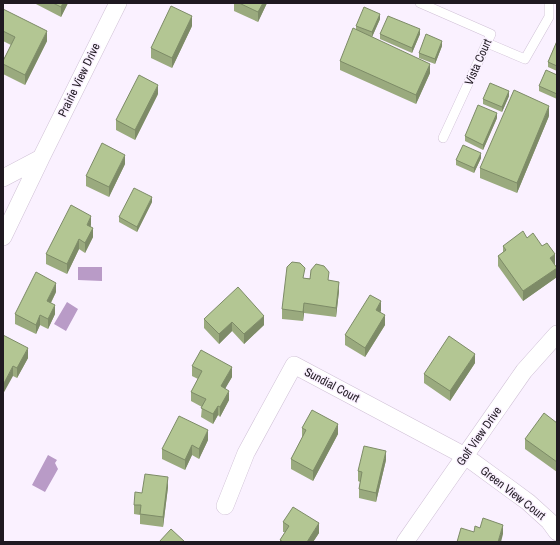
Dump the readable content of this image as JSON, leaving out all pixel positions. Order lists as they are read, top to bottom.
{
  "streets": {
    "street": [
      "Prairie View Drive",
      "Sundial Court",
      "Golf View Drive",
      "Green View Court"
    ],
    "lane": ["Vista Court"]
  },
  "crossings": [
    ["Sundial Court", "Golf View Drive"],
    ["Sundial Court", "Green View Court"],
    ["Golf View Drive", "Green View Court"]
  ]
}
